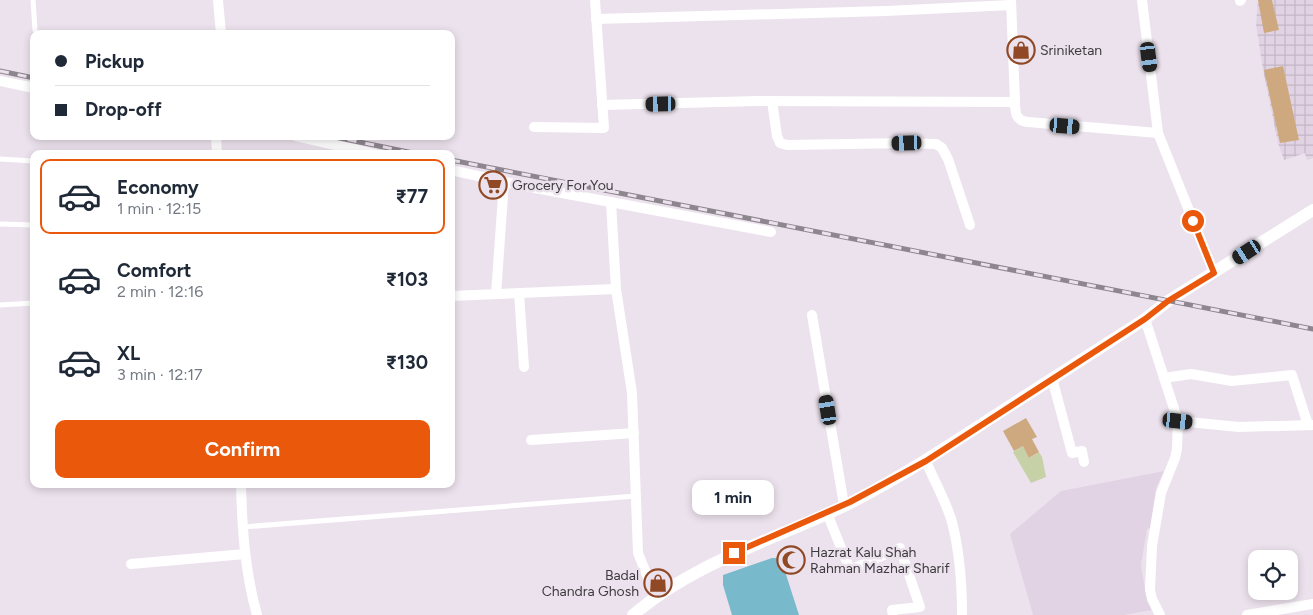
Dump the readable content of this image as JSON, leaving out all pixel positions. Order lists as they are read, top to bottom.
{
  "places": {
    "shop": ["Sriniketan", "Badal Chandra Ghosh"],
    "supermarket": ["Grocery For You"],
    "mosque": ["Hazrat Kalu Shah Rahman Mazhar Sharif"]
  },
  "page": {
    "banner": ["Pickup", "Drop-off"],
    "list": [
      {
        "name": "Economy",
        "note": "1 min · 12:15",
        "value": "₹77"
      },
      {
        "name": "Comfort",
        "note": "2 min · 12:16",
        "value": "₹103"
      },
      {
        "name": "XL",
        "note": "3 min · 12:17",
        "value": "₹130"
      }
    ],
    "buttons": "Confirm",
    "bubble": "1 min"
  }
}
